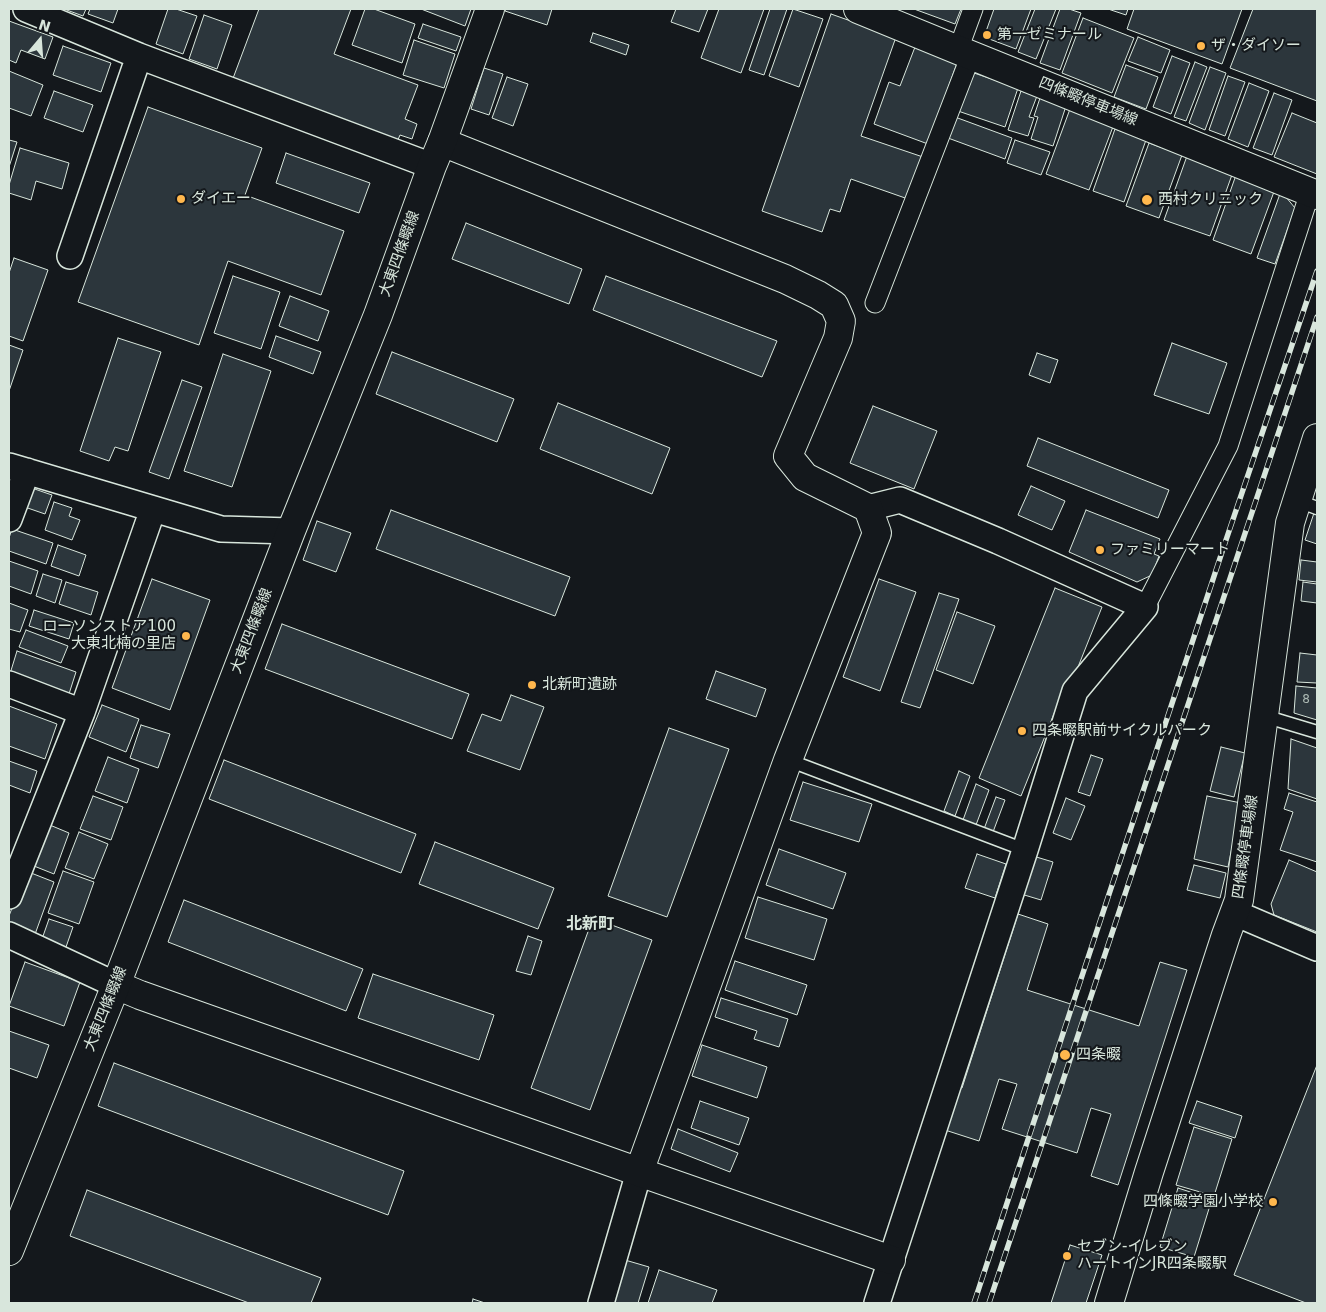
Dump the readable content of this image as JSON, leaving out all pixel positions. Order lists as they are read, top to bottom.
{
  "streets": {
    "main road": ["四條畷停車場線", "大東四條畷線"]
  },
  "districts": ["北新町"],
  "places": [
    "第一ゼミナール",
    "ザ・ダイソー",
    "ダイエー",
    "西村クリニック",
    "ファミリーマート",
    "ローソンストア100 大東北楠の里店",
    "北新町遺跡",
    "四条畷駅前サイクルパーク",
    "四条畷",
    "四條畷学園小学校",
    "セブン-イレブン ハートインJR四条畷駅"
  ],
  "house_numbers": ["8"],
  "north": "top"
}
